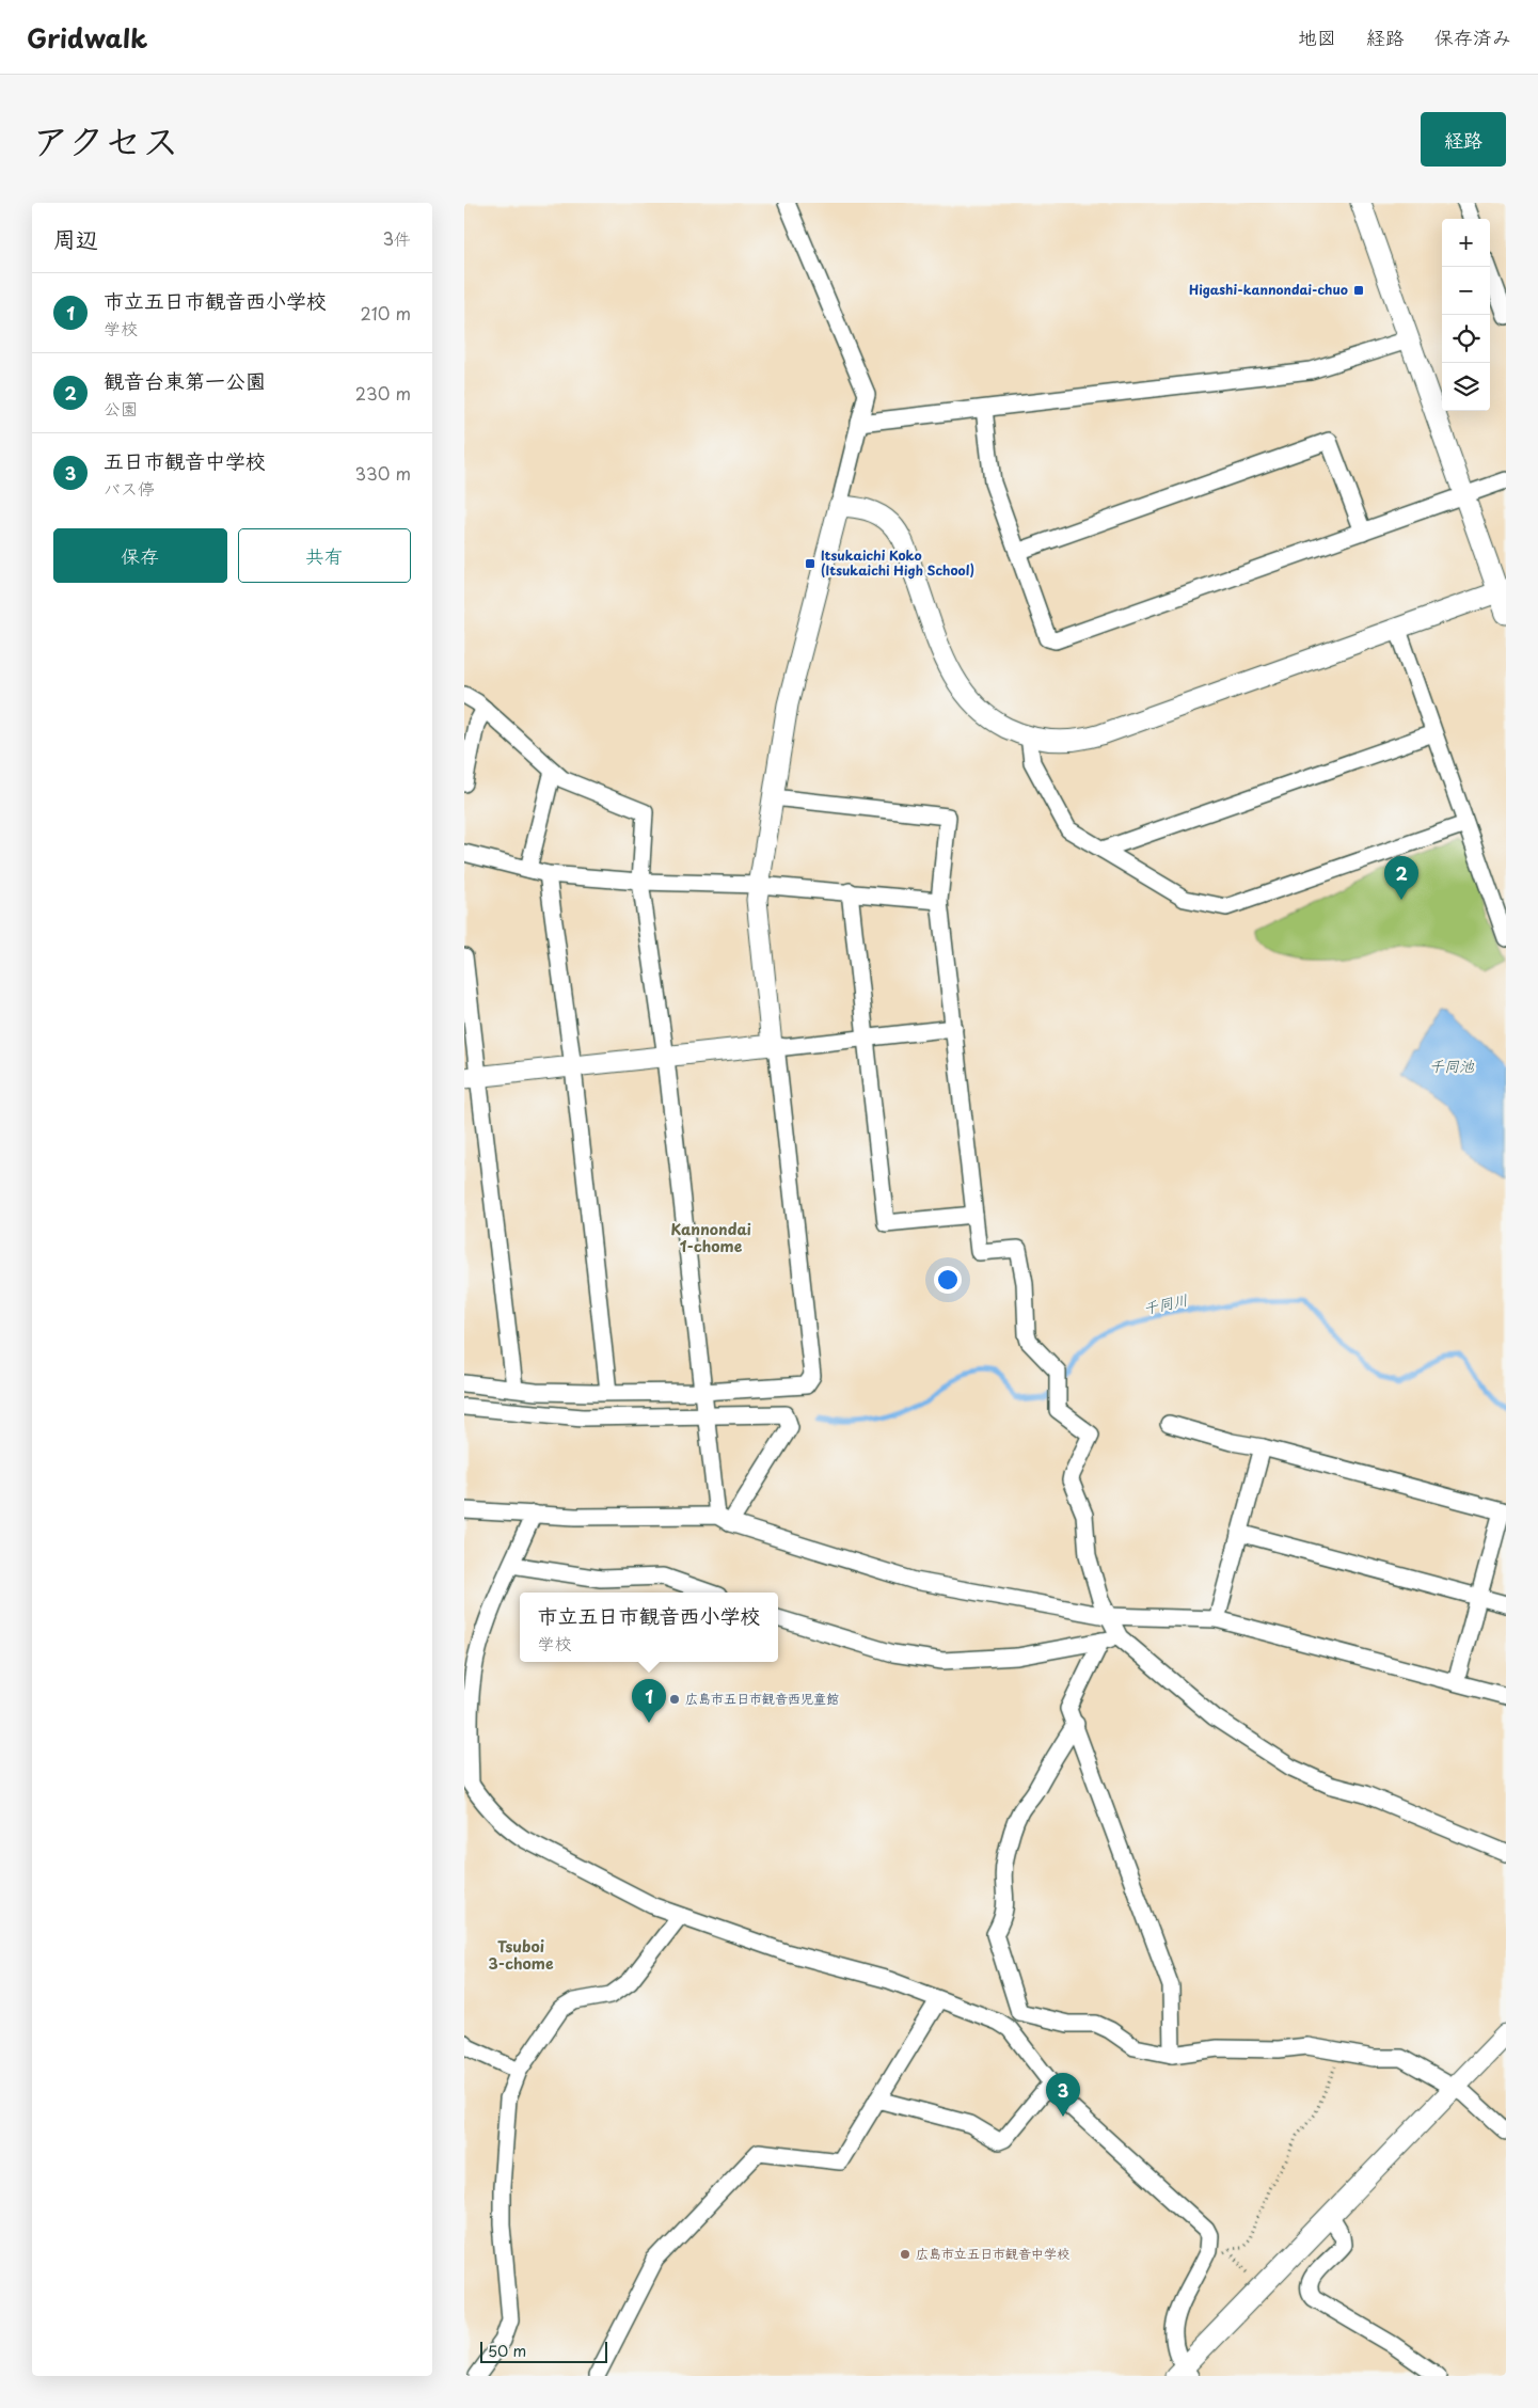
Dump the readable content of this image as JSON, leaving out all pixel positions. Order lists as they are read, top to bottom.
{
  "districts": ["Kannondai 1-chome", "Tsuboi 3-chome"],
  "water": ["千同池", "千同川"],
  "places": {
    "transit": ["Higashi-kannondai-chuo", "Itsukaichi Koko (Itsukaichi High School)"],
    "other": ["広島市五日市観音西児童館", "広島市立五日市観音中学校"]
  },
  "scale_bar": "50 m",
  "page": {
    "header": "Gridwalk",
    "nav": ["地図", "経路", "保存済み"],
    "title": "アクセス",
    "buttons": [
      "経路",
      ["保存", "共有"]
    ],
    "heading": ["周辺", "3件"],
    "map_buttons": ["+", "−"],
    "list": [
      {
        "mark": "1",
        "name": "市立五日市観音西小学校",
        "note": "学校",
        "value": "210 m"
      },
      {
        "mark": "2",
        "name": "観音台東第一公園",
        "note": "公園",
        "value": "230 m"
      },
      {
        "mark": "3",
        "name": "五日市観音中学校",
        "note": "バス停",
        "value": "330 m"
      }
    ],
    "pins": ["2", "1", "3"],
    "popup": ["市立五日市観音西小学校", "学校"],
    "scale": "50 m"
  }
}
